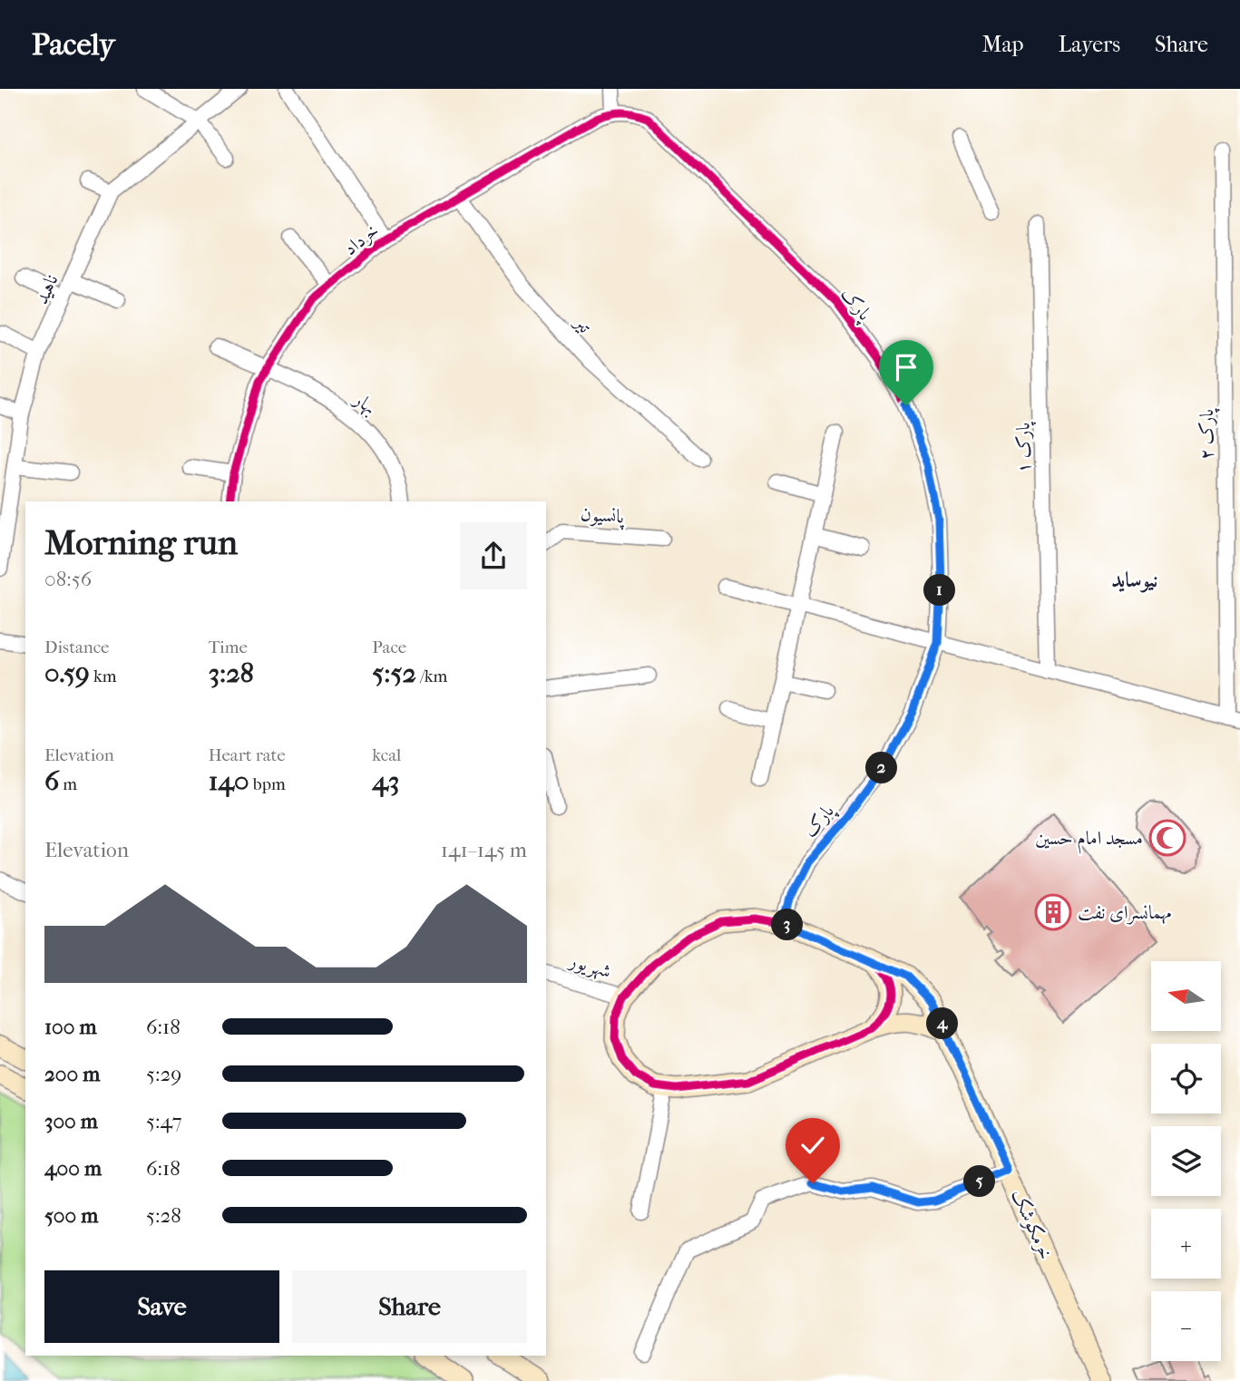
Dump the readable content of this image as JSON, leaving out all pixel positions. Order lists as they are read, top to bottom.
{
  "streets": {
    "street": [
      "خرداد",
      "ناهید",
      "پارک",
      "تیر",
      "بهار",
      "پارک ۲",
      "پارک ۱",
      "پانسیون",
      "شهریور",
      "خرمکوشک"
    ]
  },
  "crossings": [
    ["خرداد", "پارک"],
    ["خرداد", "تیر"],
    ["خرداد", "بهار"],
    ["پارک", "خرمکوشک"],
    ["شهریور", "خرمکوشک"]
  ],
  "districts": ["نیوساید"],
  "places": {
    "mosque": ["مسجد امام حسین"],
    "building": ["مهمانسرای نفت"]
  },
  "north": "left",
  "page": {
    "header": "Pacely",
    "nav": ["Map", "Layers", "Share"],
    "heading": ["Morning run", "08:56"],
    "pins": [
      "1",
      "2",
      "3",
      "4",
      "5"
    ],
    "stats": [
      ["Distance", "0.59 km"],
      ["Time", "3:28"],
      ["Pace", "5:52 /km"],
      ["Elevation", "6 m"],
      ["Heart rate", "140 bpm"],
      ["kcal", "43"]
    ],
    "chart": ["Elevation", "141–145 m"],
    "map_buttons": ["+", "−"],
    "list": [
      {
        "name": "100 m",
        "note": "6:18"
      },
      {
        "name": "200 m",
        "note": "5:29"
      },
      {
        "name": "300 m",
        "note": "5:47"
      },
      {
        "name": "400 m",
        "note": "6:18"
      },
      {
        "name": "500 m",
        "note": "5:28"
      }
    ],
    "buttons": ["Save", "Share"]
  }
}
